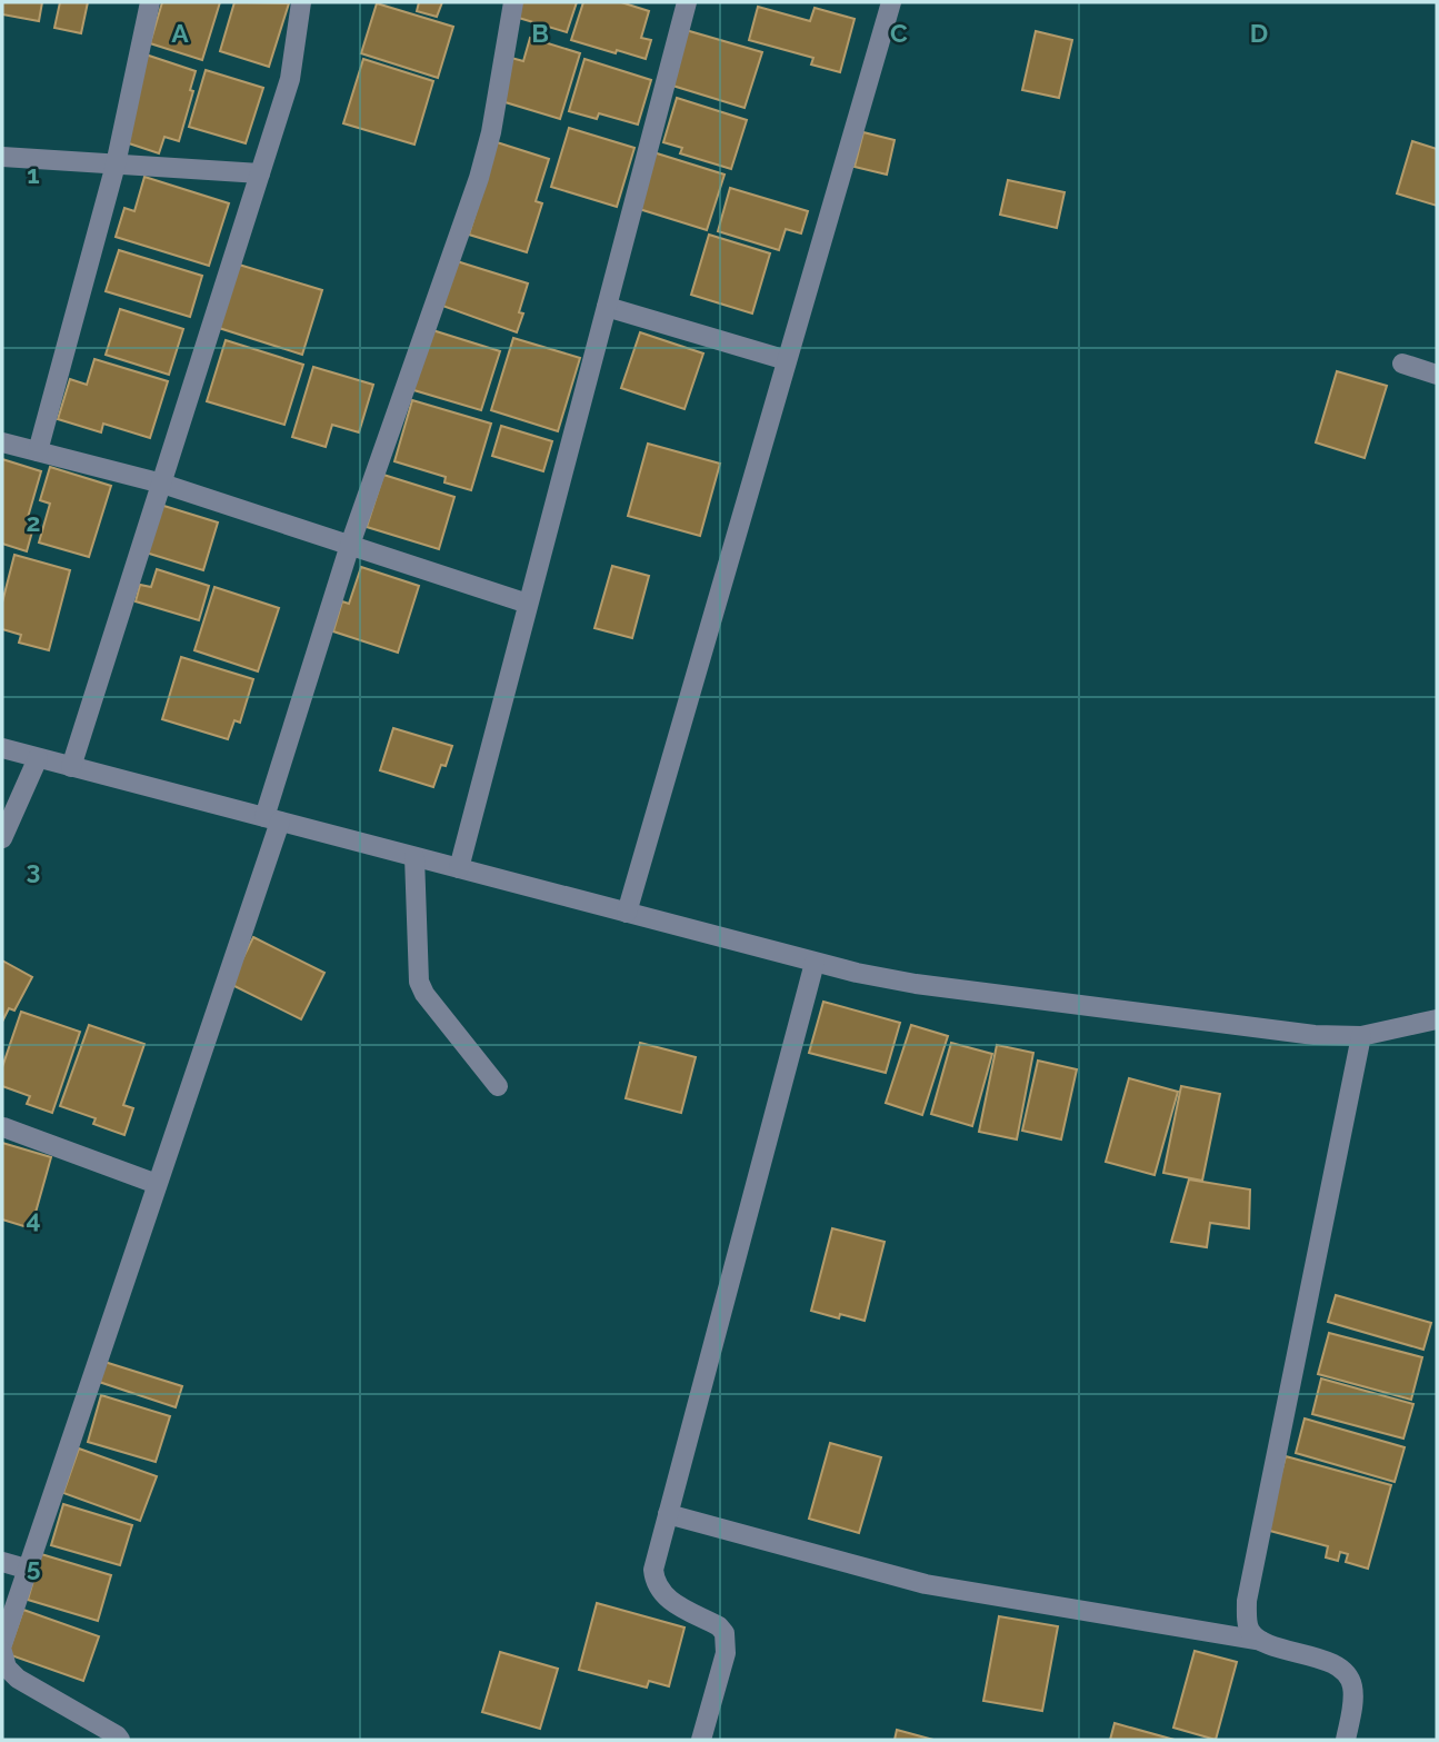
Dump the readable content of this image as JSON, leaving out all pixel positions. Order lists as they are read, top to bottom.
{
  "grid": {
    "columns": [
      "A",
      "B",
      "C",
      "D"
    ],
    "rows": [
      "1",
      "2",
      "3",
      "4",
      "5"
    ]
  }
}
